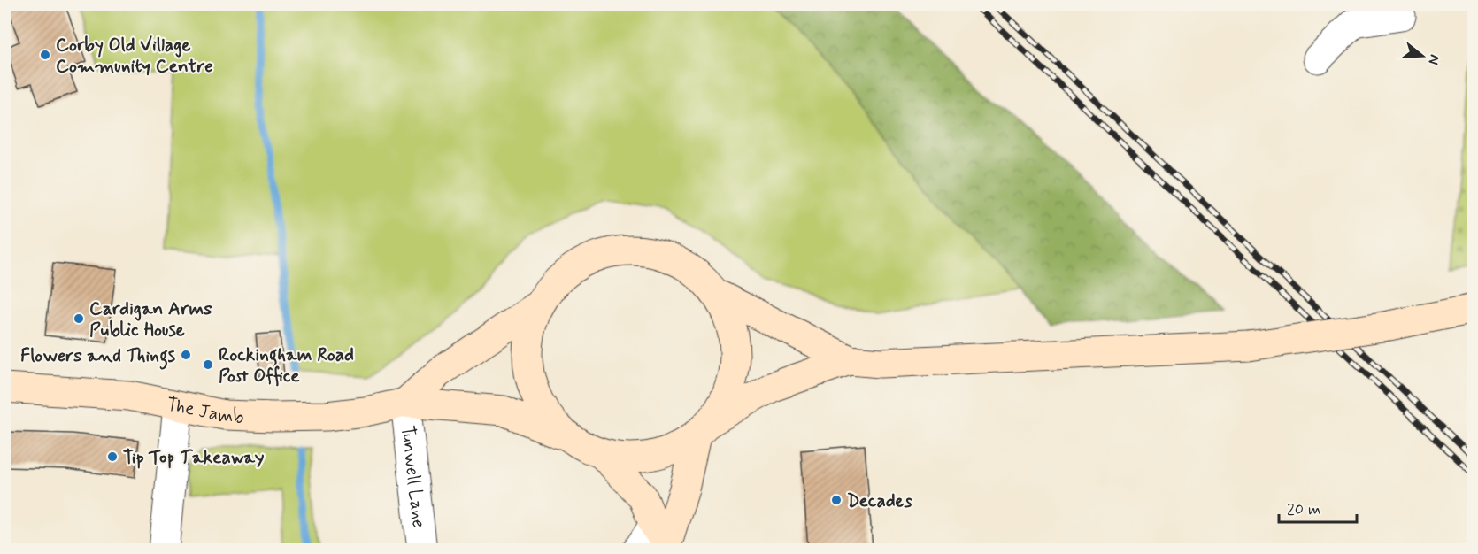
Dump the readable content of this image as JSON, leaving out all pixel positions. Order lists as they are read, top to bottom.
{
  "streets": {
    "main road": ["The Jamb"],
    "street": ["Tunwell Lane"]
  },
  "crossings": [
    ["The Jamb", "Tunwell Lane"]
  ],
  "places": [
    "Corby Old Village Community Centre",
    "Cardigan Arms Public House",
    "Flowers and Things",
    "Rockingham Road Post Office",
    "Tip Top Takeaway",
    "Decades"
  ],
  "scale_bar": "20 m",
  "north": "right"
}
